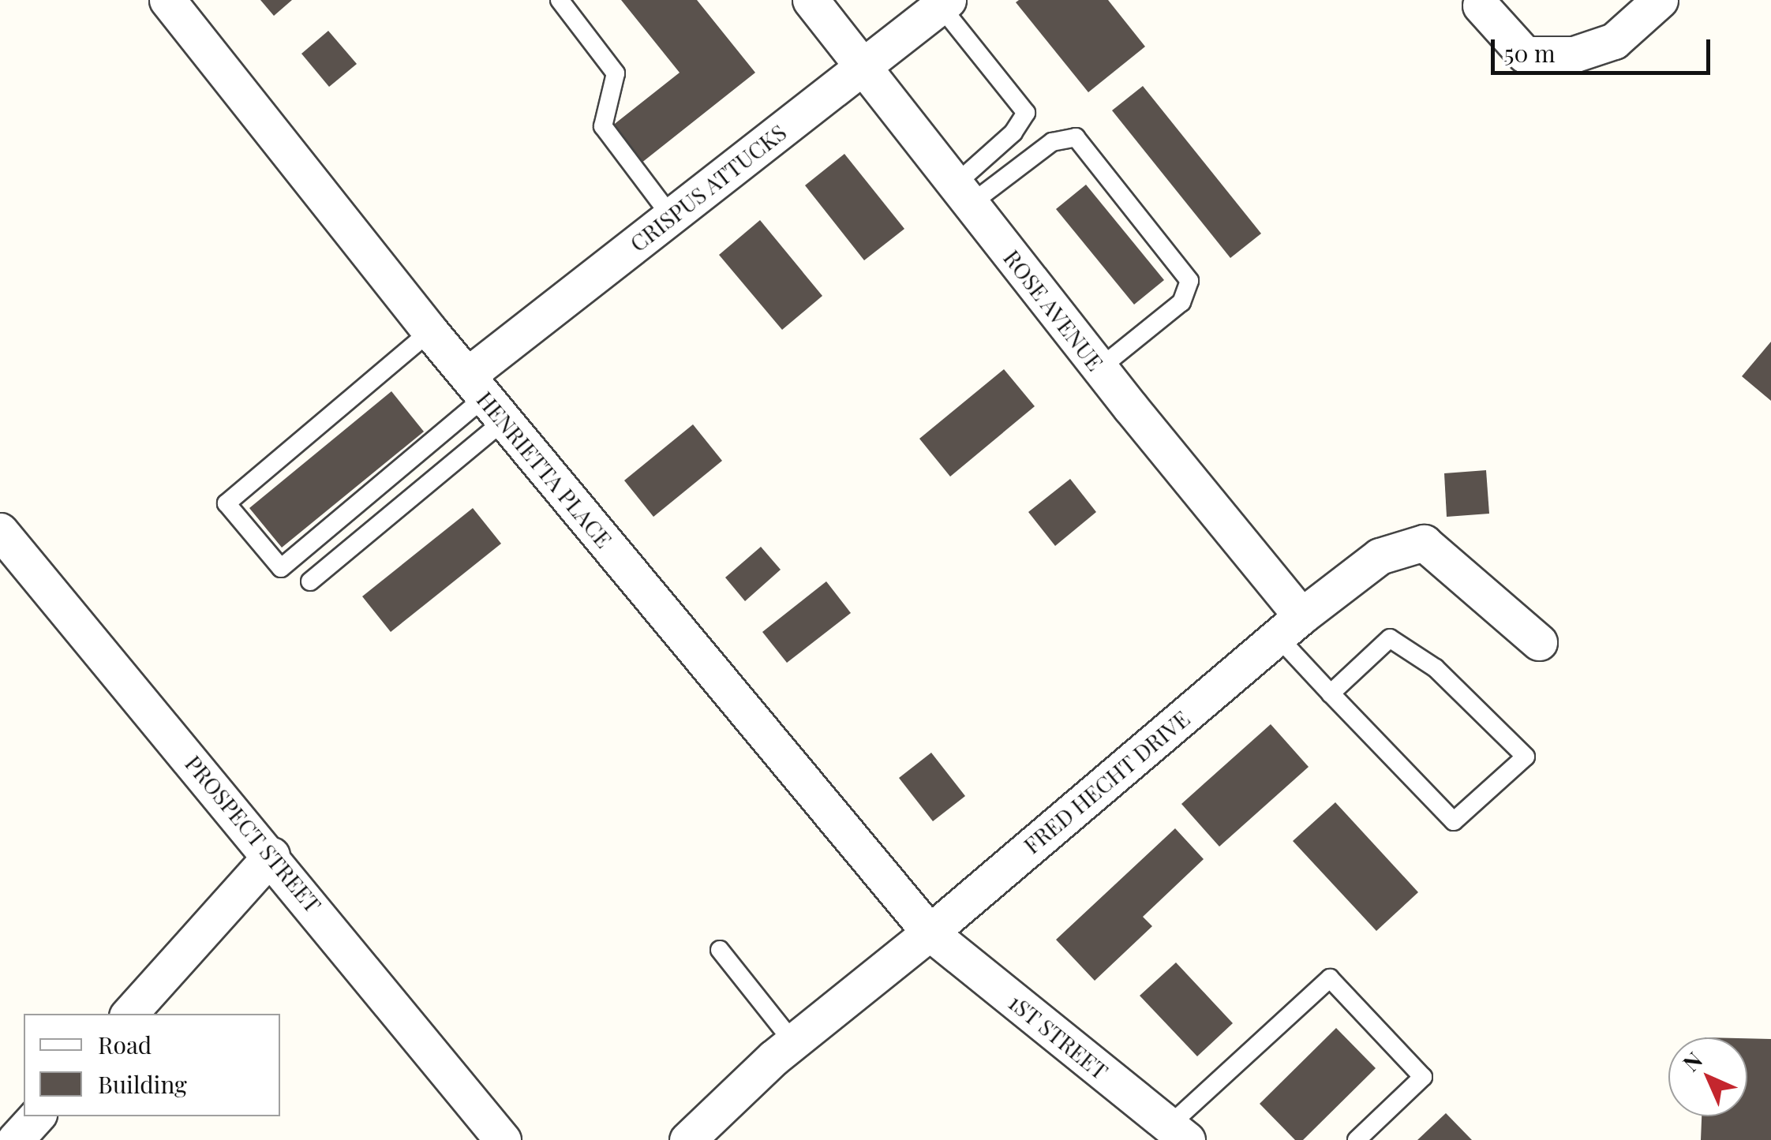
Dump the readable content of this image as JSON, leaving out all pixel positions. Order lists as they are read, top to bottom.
{
  "streets": {
    "street": [
      "CRISPUS ATTUCKS",
      "ROSE AVENUE",
      "HENRIETTA PLACE",
      "FRED HECHT DRIVE",
      "PROSPECT STREET",
      "1ST STREET"
    ]
  },
  "crossings": [
    ["CRISPUS ATTUCKS", "ROSE AVENUE"],
    ["CRISPUS ATTUCKS", "HENRIETTA PLACE"],
    ["ROSE AVENUE", "FRED HECHT DRIVE"],
    ["HENRIETTA PLACE", "FRED HECHT DRIVE"],
    ["HENRIETTA PLACE", "1ST STREET"],
    ["FRED HECHT DRIVE", "1ST STREET"]
  ],
  "legend": ["Road", "Building"],
  "scale_bar": "50 m",
  "north": "top left"
}
